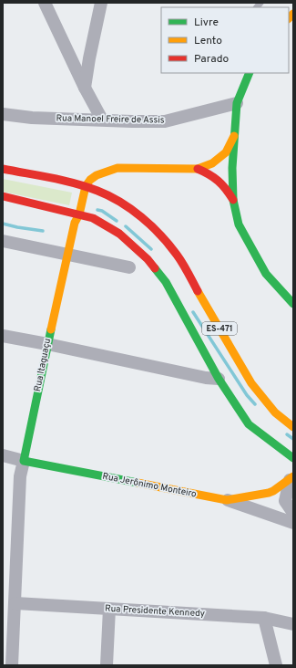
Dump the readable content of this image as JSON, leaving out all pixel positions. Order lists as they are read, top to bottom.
{
  "streets": {
    "street": [
      "Rua Manoel Freire de Assis",
      "ES-471",
      "Rua Itaguaçu",
      "Rua Jerônimo Monteiro",
      "Rua Presidente Kennedy"
    ]
  },
  "crossings": [
    ["ES-471", "Rua Itaguaçu"],
    ["Rua Itaguaçu", "Rua Jerônimo Monteiro"],
    ["Rua Itaguaçu", "Rua Presidente Kennedy"]
  ],
  "legend": ["Livre", "Lento", "Parado"]
}
